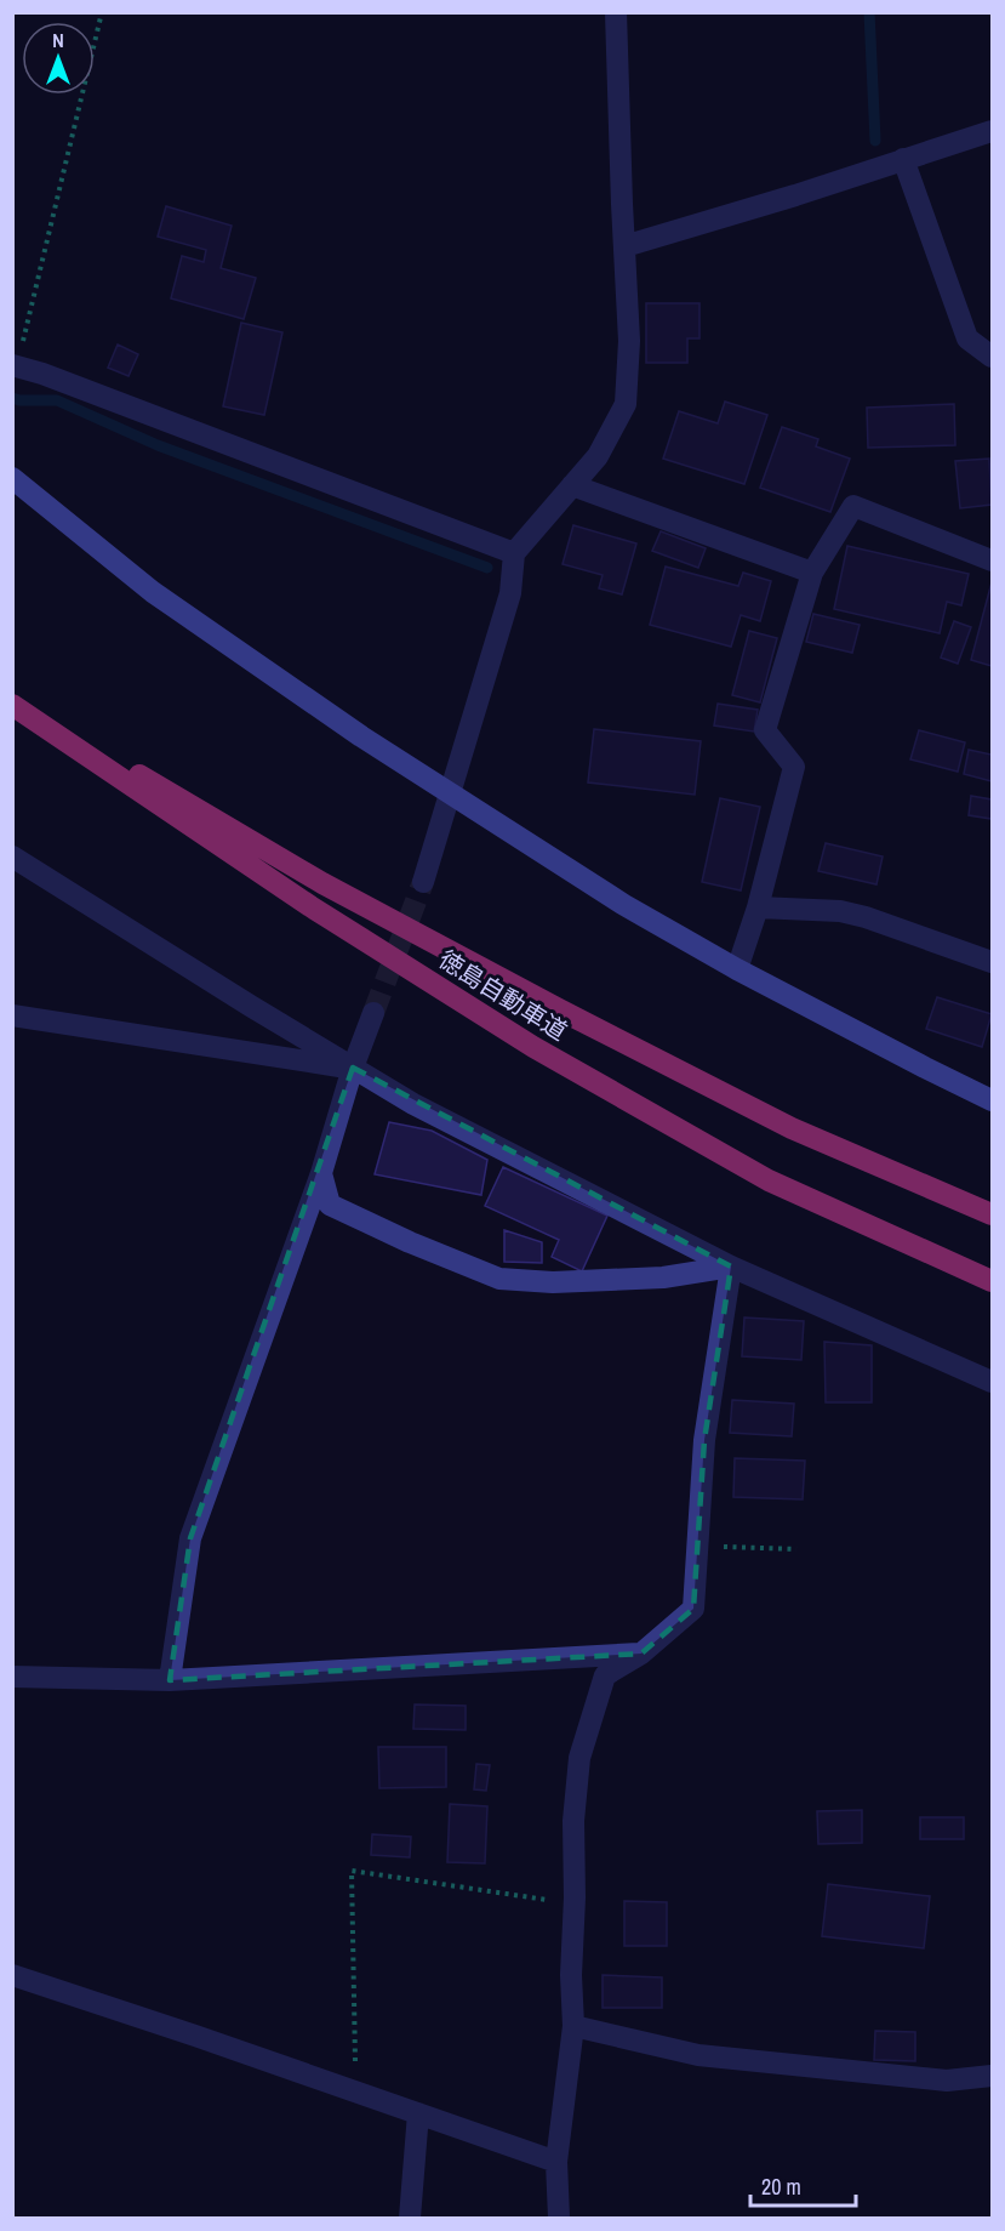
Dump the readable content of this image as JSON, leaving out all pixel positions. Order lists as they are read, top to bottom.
{
  "streets": {
    "highway": ["徳島自動車道"]
  },
  "scale_bar": "20 m",
  "north": "top"
}
